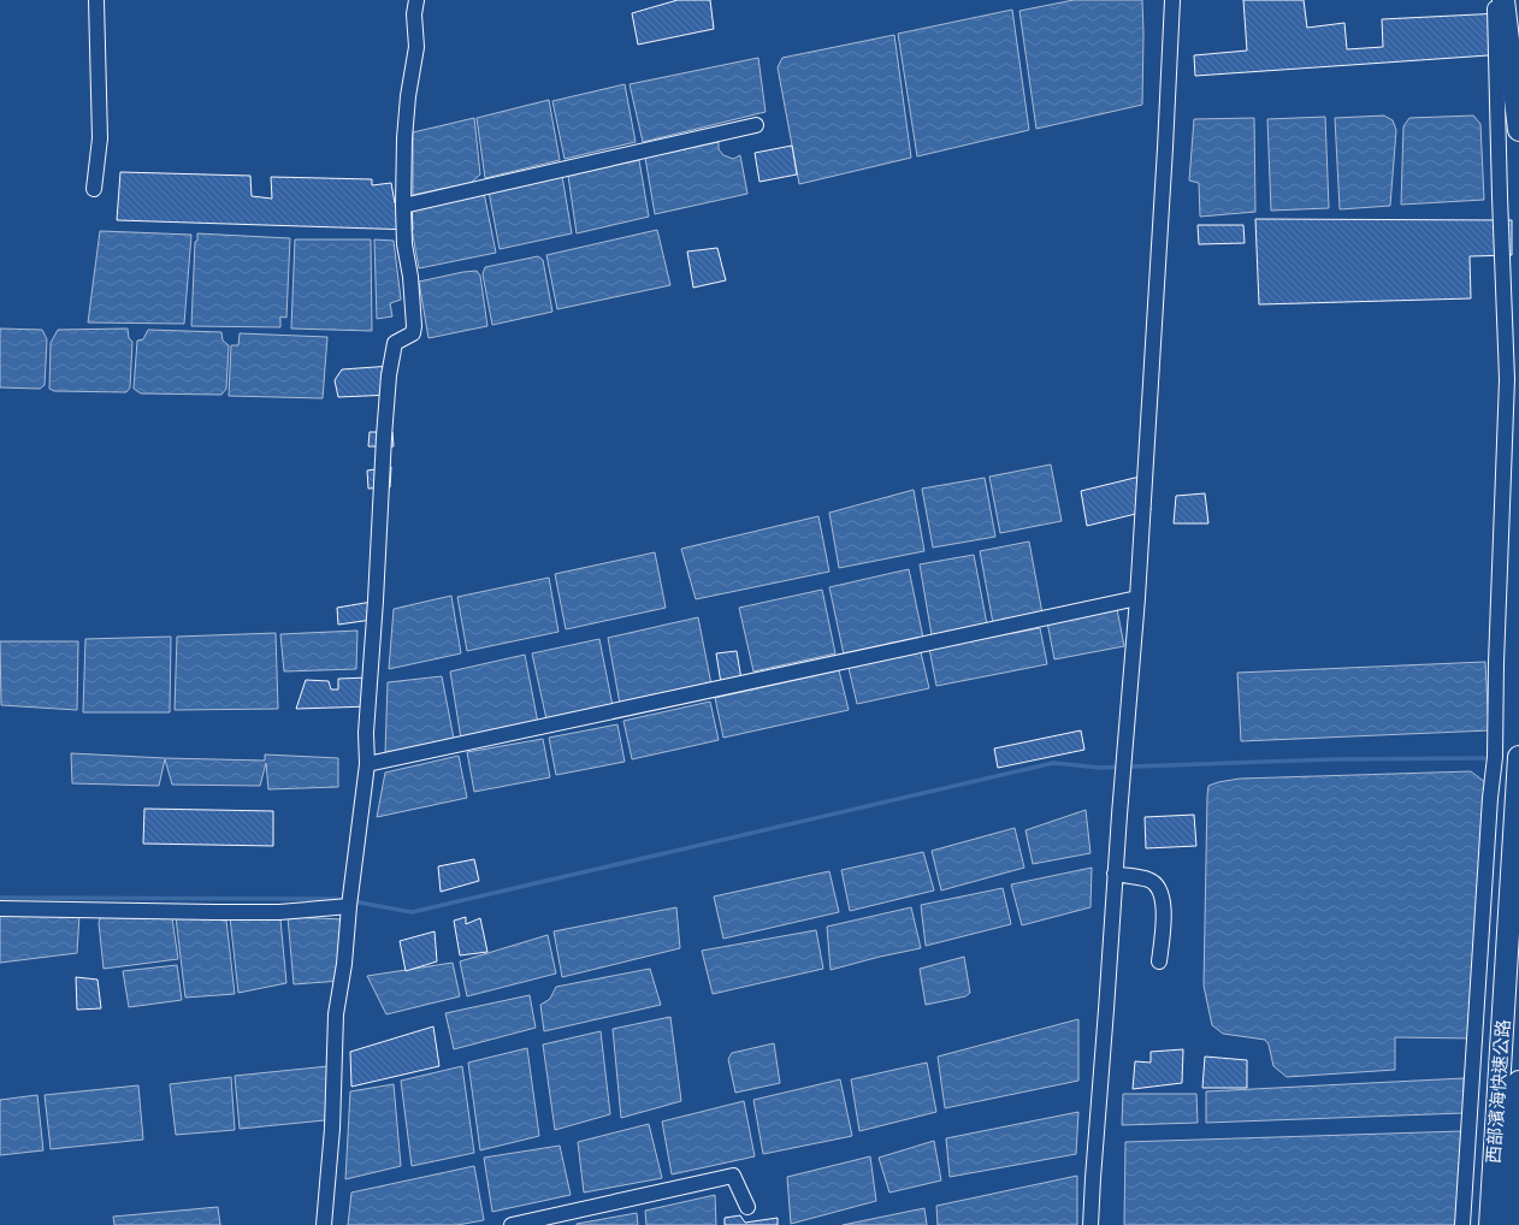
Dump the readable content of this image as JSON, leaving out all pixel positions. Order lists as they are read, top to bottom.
{
  "streets": {
    "highway": ["西部濱海快速公路"]
  }
}
